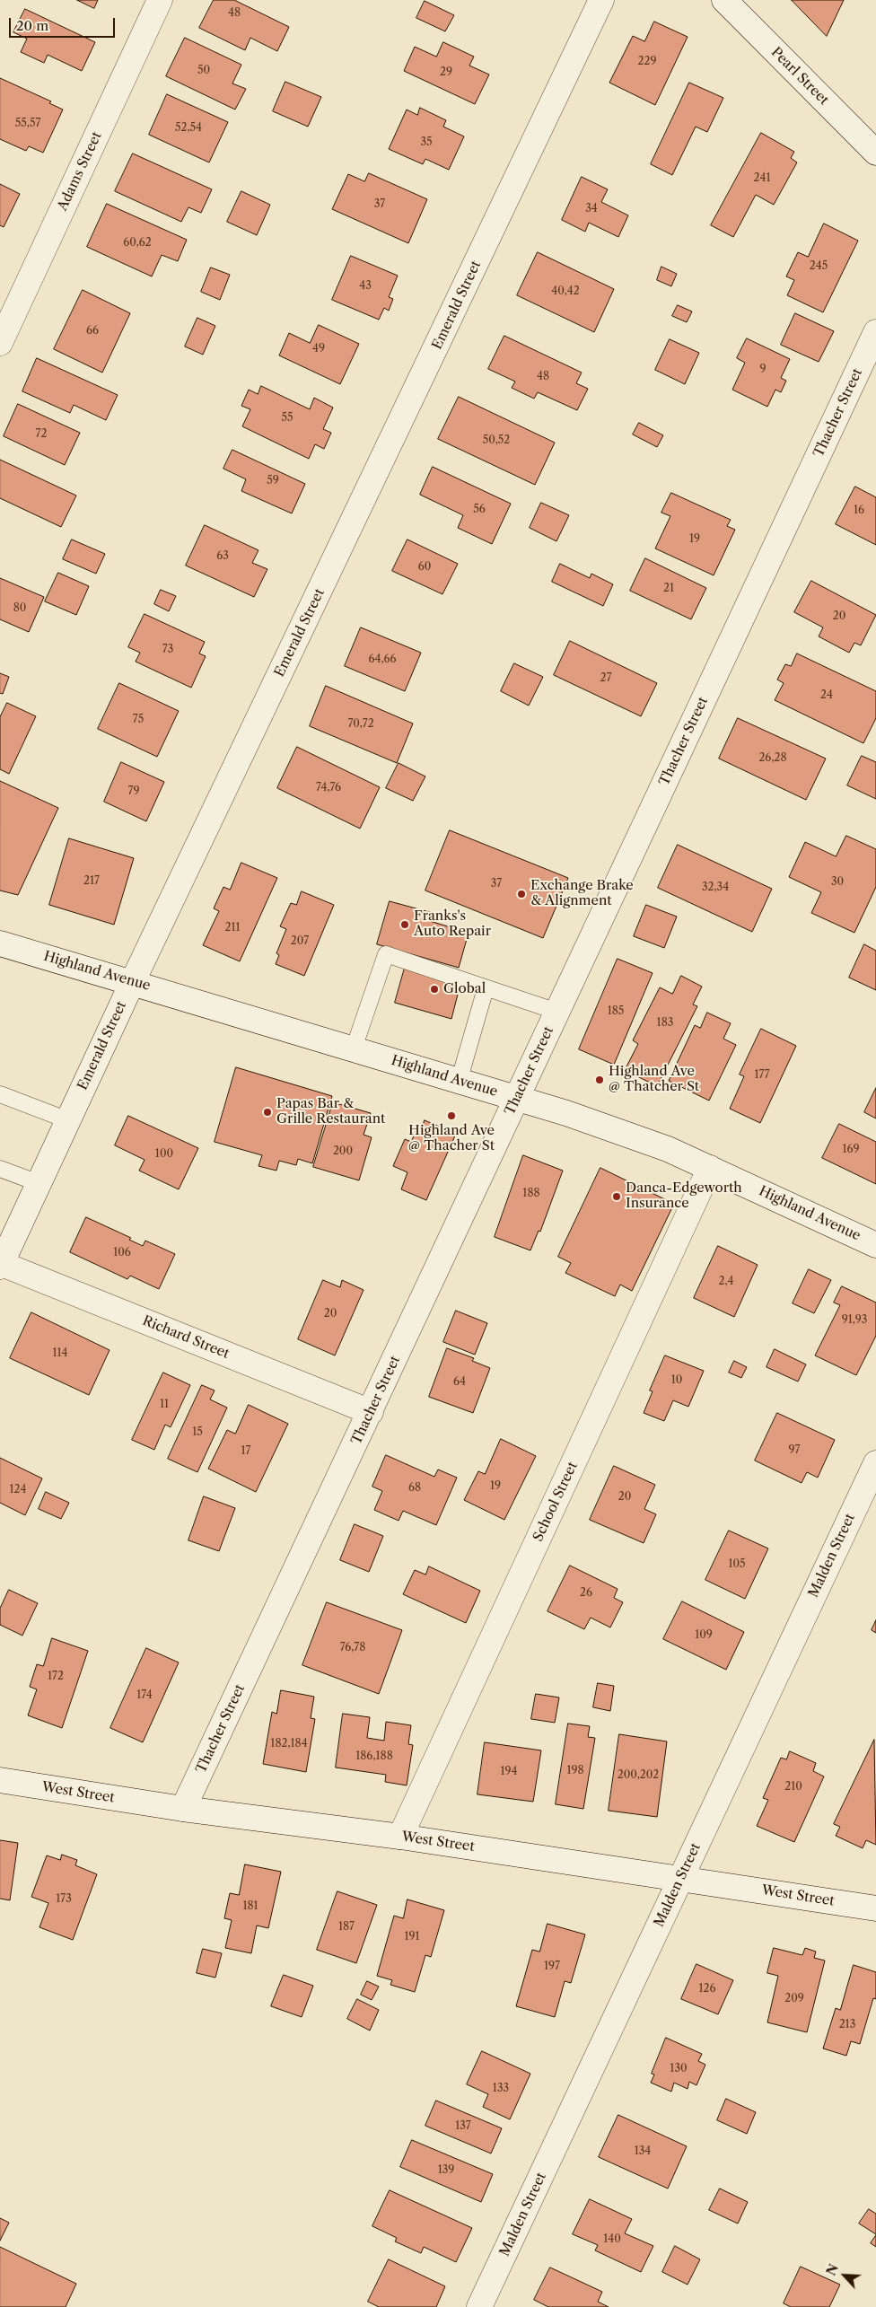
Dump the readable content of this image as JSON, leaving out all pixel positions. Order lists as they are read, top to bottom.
{
  "streets": {
    "street": [
      "Pearl Street",
      "Adams Street",
      "Emerald Street",
      "Thacher Street",
      "Highland Avenue",
      "Richard Street",
      "School Street",
      "Malden Street",
      "West Street"
    ]
  },
  "crossings": [
    ["Emerald Street", "Highland Avenue"],
    ["Emerald Street", "Richard Street"],
    ["Thacher Street", "Highland Avenue"],
    ["Thacher Street", "Richard Street"],
    ["Thacher Street", "West Street"],
    ["Highland Avenue", "School Street"],
    ["School Street", "West Street"],
    ["Malden Street", "West Street"]
  ],
  "places": [
    "Exchange Brake & Alignment",
    "Franks's Auto Repair",
    "Global",
    "Highland Ave @ Thatcher St",
    "Papas Bar & Grille Restaurant",
    "Highland Ave @ Thacher St",
    "Danca-Edgeworth Insurance"
  ],
  "house_numbers": [
    "48",
    "229",
    "50",
    "29",
    "55,57",
    "52,54",
    "35",
    "241",
    "37",
    "34",
    "60,62",
    "245",
    "43",
    "40,42",
    "66",
    "49",
    "9",
    "48",
    "55",
    "72",
    "50,52",
    "59",
    "56",
    "16",
    "19",
    "63",
    "60",
    "21",
    "80",
    "20",
    "73",
    "64,66",
    "27",
    "24",
    "75",
    "70,72",
    "26,28",
    "74,76",
    "79",
    "217",
    "30",
    "37",
    "32,34",
    "211",
    "207",
    "185",
    "183",
    "177",
    "169",
    "200",
    "100",
    "188",
    "106",
    "2,4",
    "20",
    "91,93",
    "114",
    "10",
    "64",
    "11",
    "15",
    "97",
    "17",
    "19",
    "68",
    "124",
    "20",
    "105",
    "26",
    "109",
    "76,78",
    "172",
    "174",
    "182,184",
    "186,188",
    "198",
    "194",
    "200,202",
    "210",
    "173",
    "181",
    "187",
    "191",
    "197",
    "126",
    "209",
    "213",
    "130",
    "133",
    "137",
    "134",
    "139",
    "140"
  ],
  "scale_bar": "20 m",
  "north": "top left"
}
